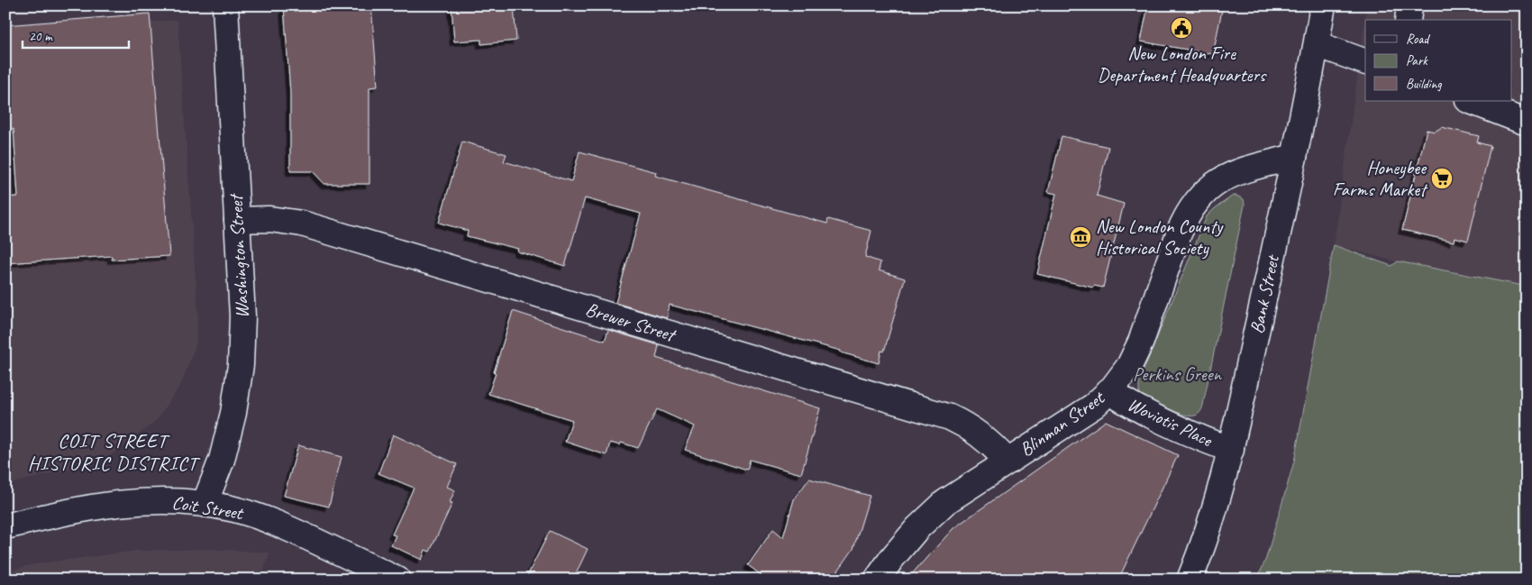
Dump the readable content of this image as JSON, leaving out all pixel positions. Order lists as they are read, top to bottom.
{
  "streets": {
    "street": [
      "Washington Street",
      "Bank Street",
      "Brewer Street",
      "Woviotis Place",
      "Blinman Street",
      "Coit Street"
    ]
  },
  "crossings": [
    ["Washington Street", "Brewer Street"],
    ["Washington Street", "Coit Street"],
    ["Bank Street", "Woviotis Place"],
    ["Bank Street", "Blinman Street"],
    ["Brewer Street", "Blinman Street"],
    ["Woviotis Place", "Blinman Street"]
  ],
  "districts": ["COIT STREET HISTORIC DISTRICT"],
  "parks": ["Perkins Green"],
  "places": {
    "public building": ["New London Fire Department Headquarters"],
    "supermarket": ["Honeybee Farms Market"],
    "museum": ["New London County Historical Society"]
  },
  "legend": ["Road", "Park", "Building"],
  "scale_bar": "20 m"
}
